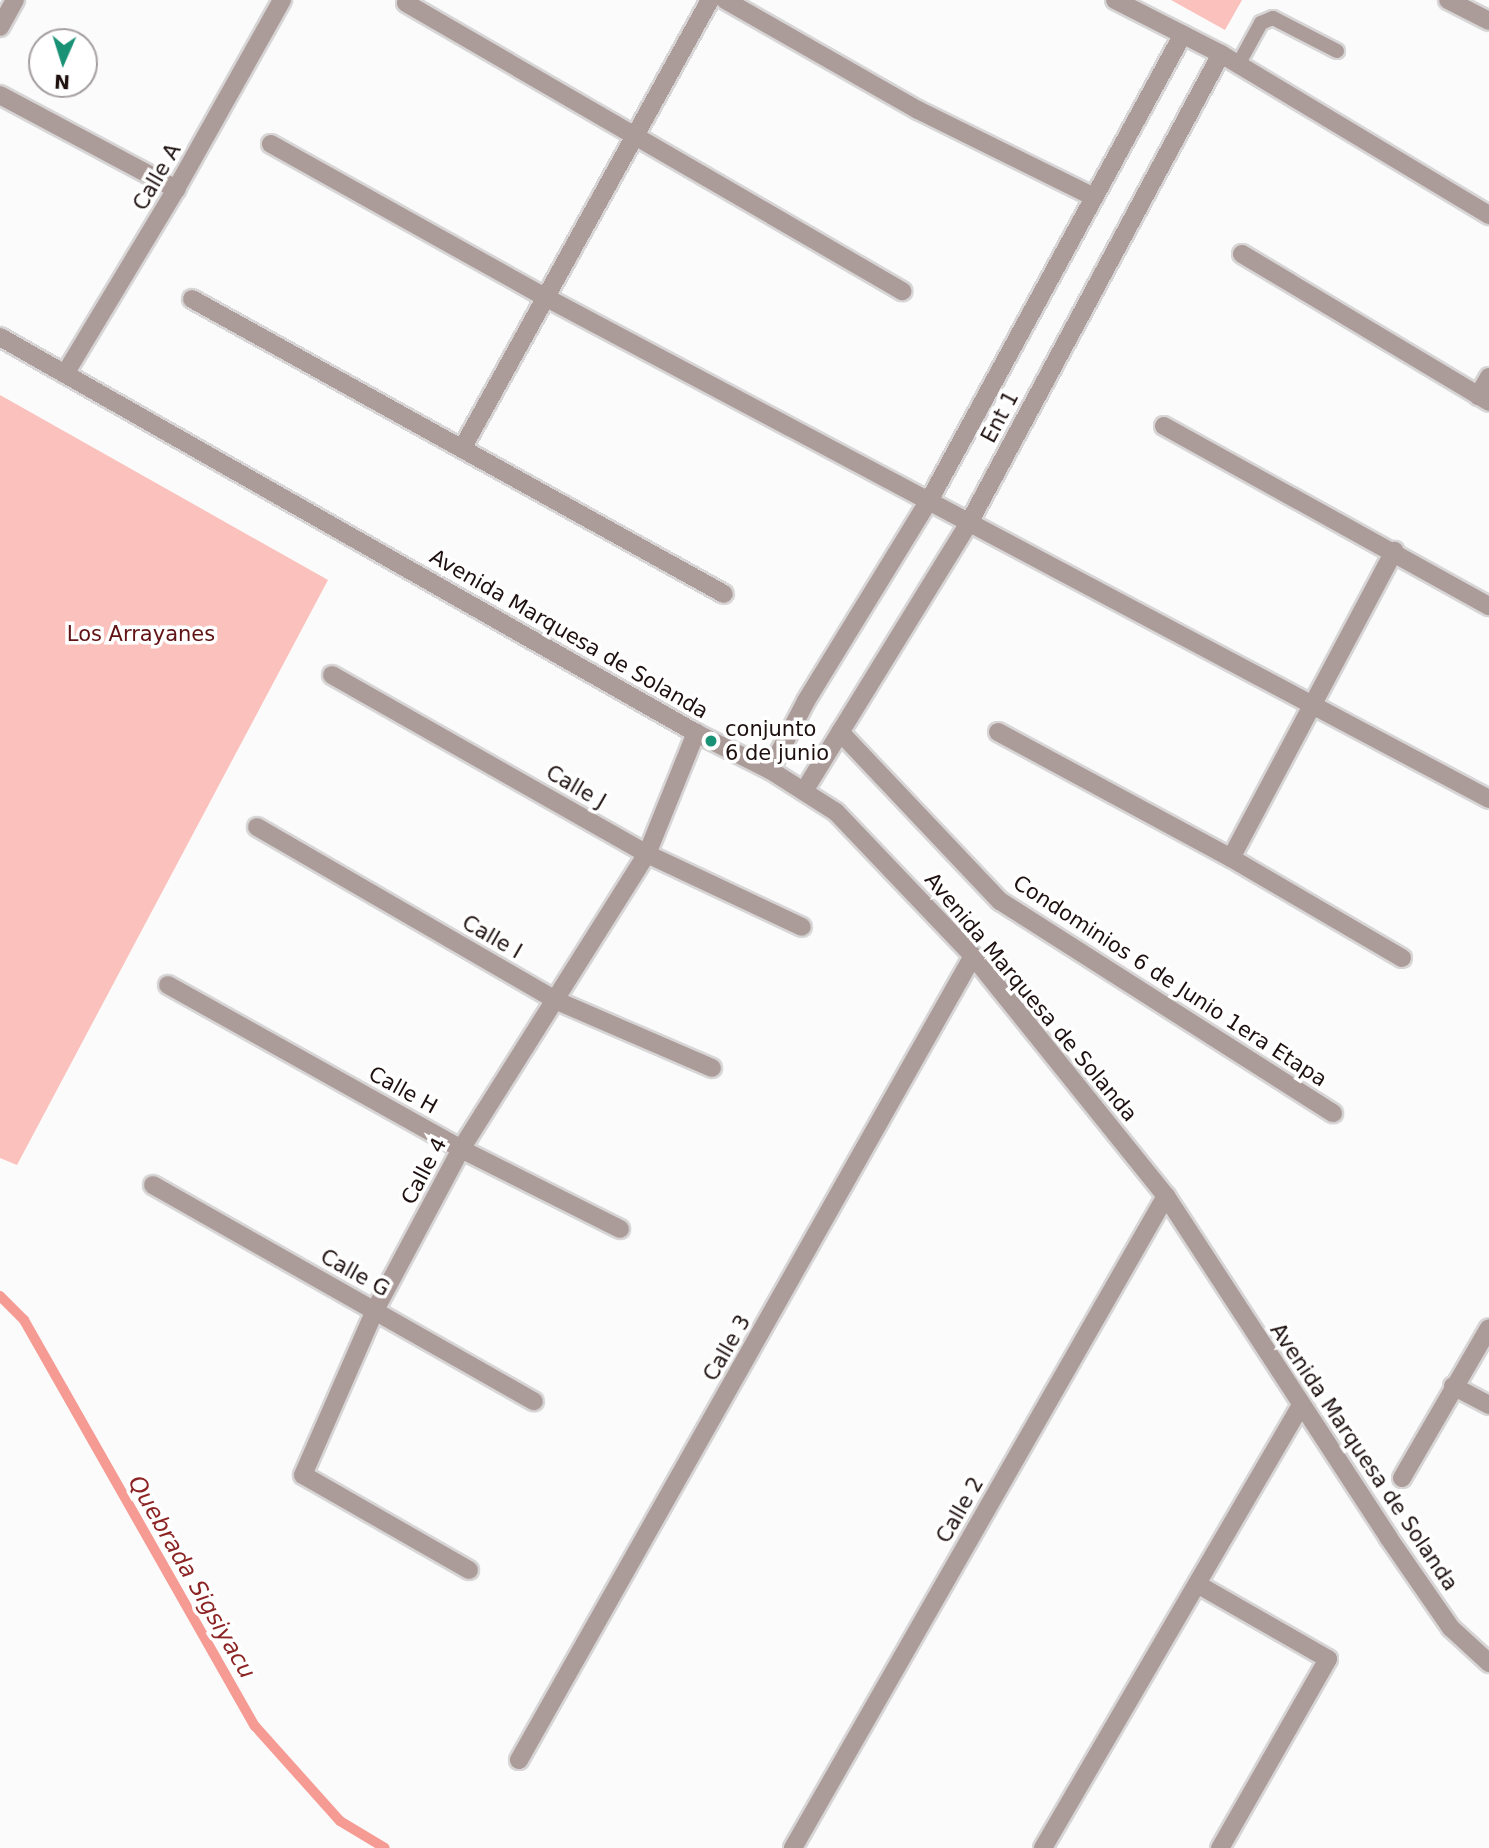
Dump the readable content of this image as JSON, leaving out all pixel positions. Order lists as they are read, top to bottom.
{
  "streets": {
    "street": [
      "Calle A",
      "Ent 1",
      "Avenida Marquesa de Solanda",
      "Calle J",
      "Calle I",
      "Condominios 6 de Junio 1era Etapa",
      "Calle H",
      "Calle 4",
      "Calle G",
      "Calle 3",
      "Calle 2"
    ]
  },
  "crossings": [
    ["Calle A", "Avenida Marquesa de Solanda"],
    ["Ent 1", "Avenida Marquesa de Solanda"],
    ["Ent 1", "Condominios 6 de Junio 1era Etapa"],
    ["Avenida Marquesa de Solanda", "Calle 4"],
    ["Avenida Marquesa de Solanda", "Calle 3"],
    ["Avenida Marquesa de Solanda", "Calle 2"],
    ["Calle J", "Calle 4"],
    ["Calle I", "Calle 4"],
    ["Calle H", "Calle 4"],
    ["Calle 4", "Calle G"]
  ],
  "water": ["Quebrada Sigsiyacu"],
  "parks": ["Los Arrayanes"],
  "places": ["conjunto 6 de junio"],
  "north": "bottom"
}
